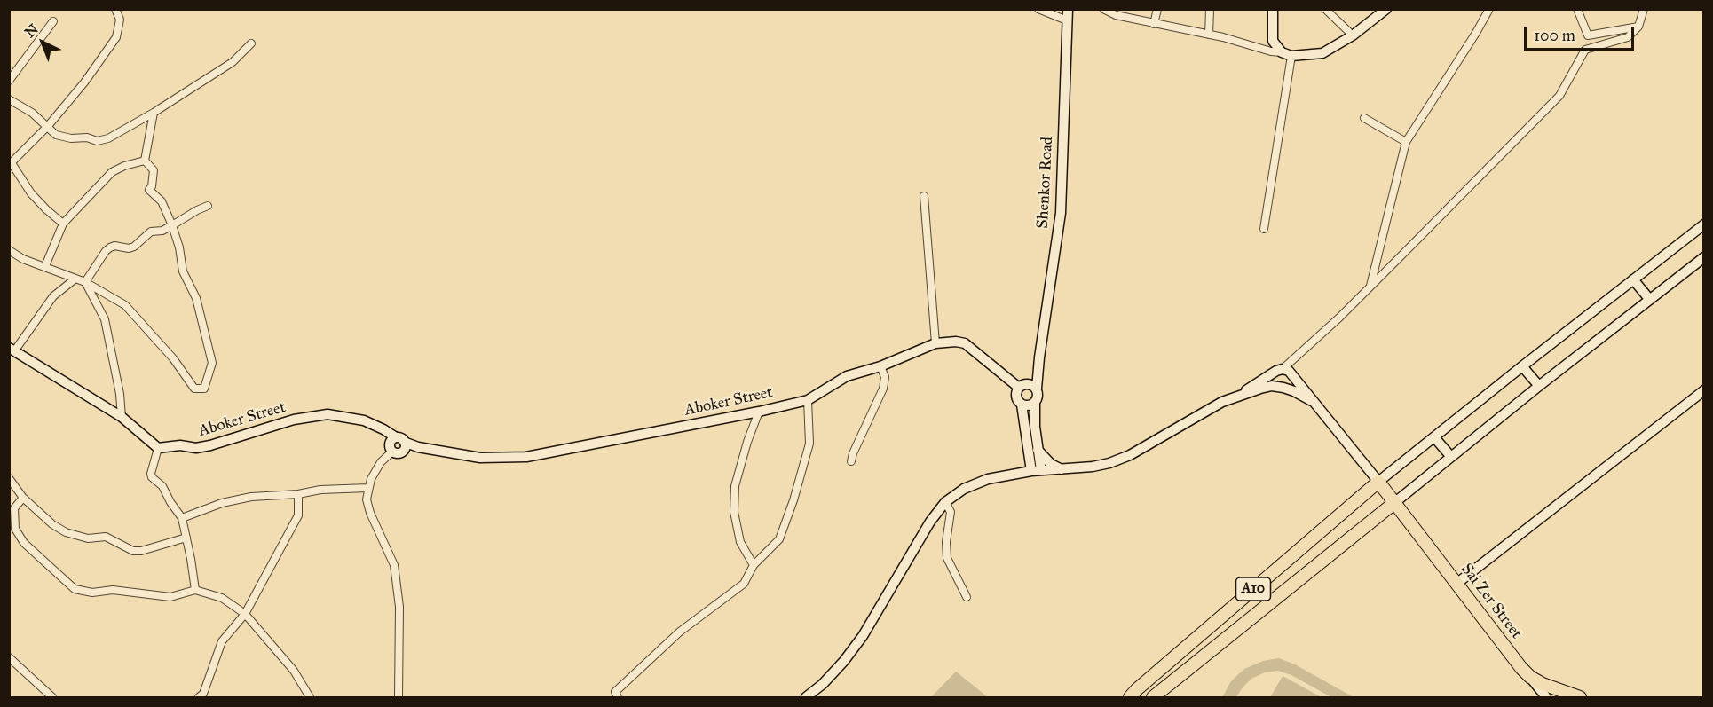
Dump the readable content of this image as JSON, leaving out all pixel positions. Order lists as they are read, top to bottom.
{
  "streets": {
    "highway": ["A10", "Sai Zer Street"],
    "main road": ["Shenkor Road", "Aboker Street"]
  },
  "crossings": [
    ["Shenkor Road", "Aboker Street"],
    ["A10", "Sai Zer Street"]
  ],
  "scale_bar": "100 m",
  "north": "top left"
}
